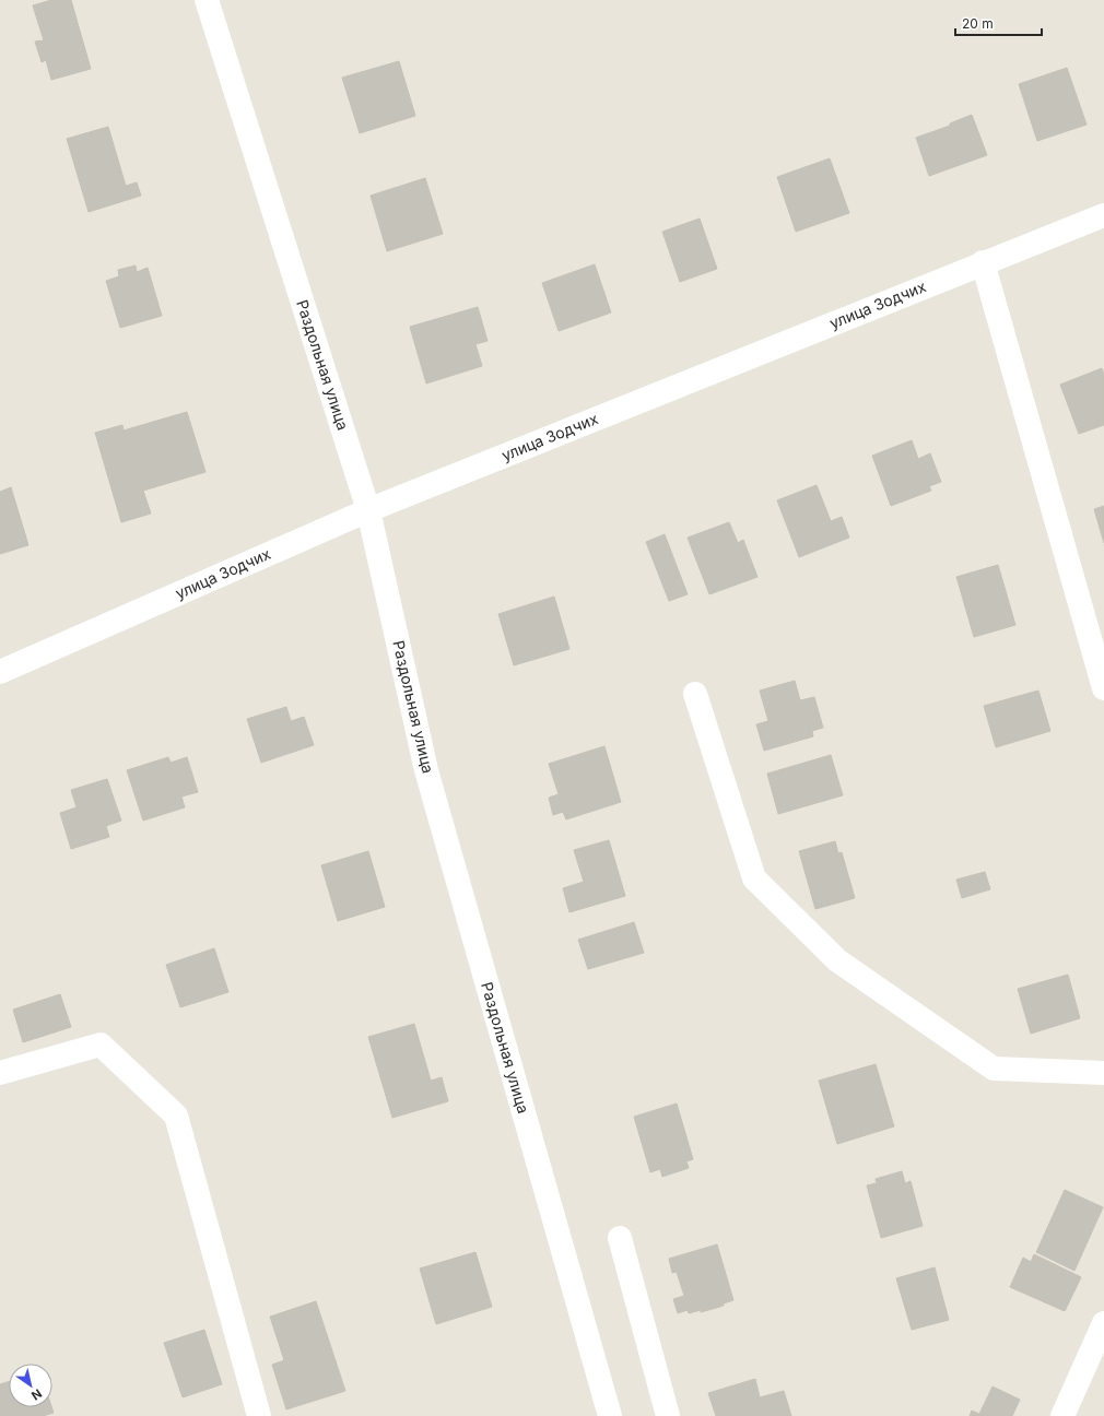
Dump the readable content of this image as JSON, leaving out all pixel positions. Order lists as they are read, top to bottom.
{
  "streets": {
    "street": ["улица Зодчих", "Раздольная улица"]
  },
  "crossings": [
    ["улица Зодчих", "Раздольная улица"]
  ],
  "scale_bar": "20 m",
  "north": "bottom right"
}
